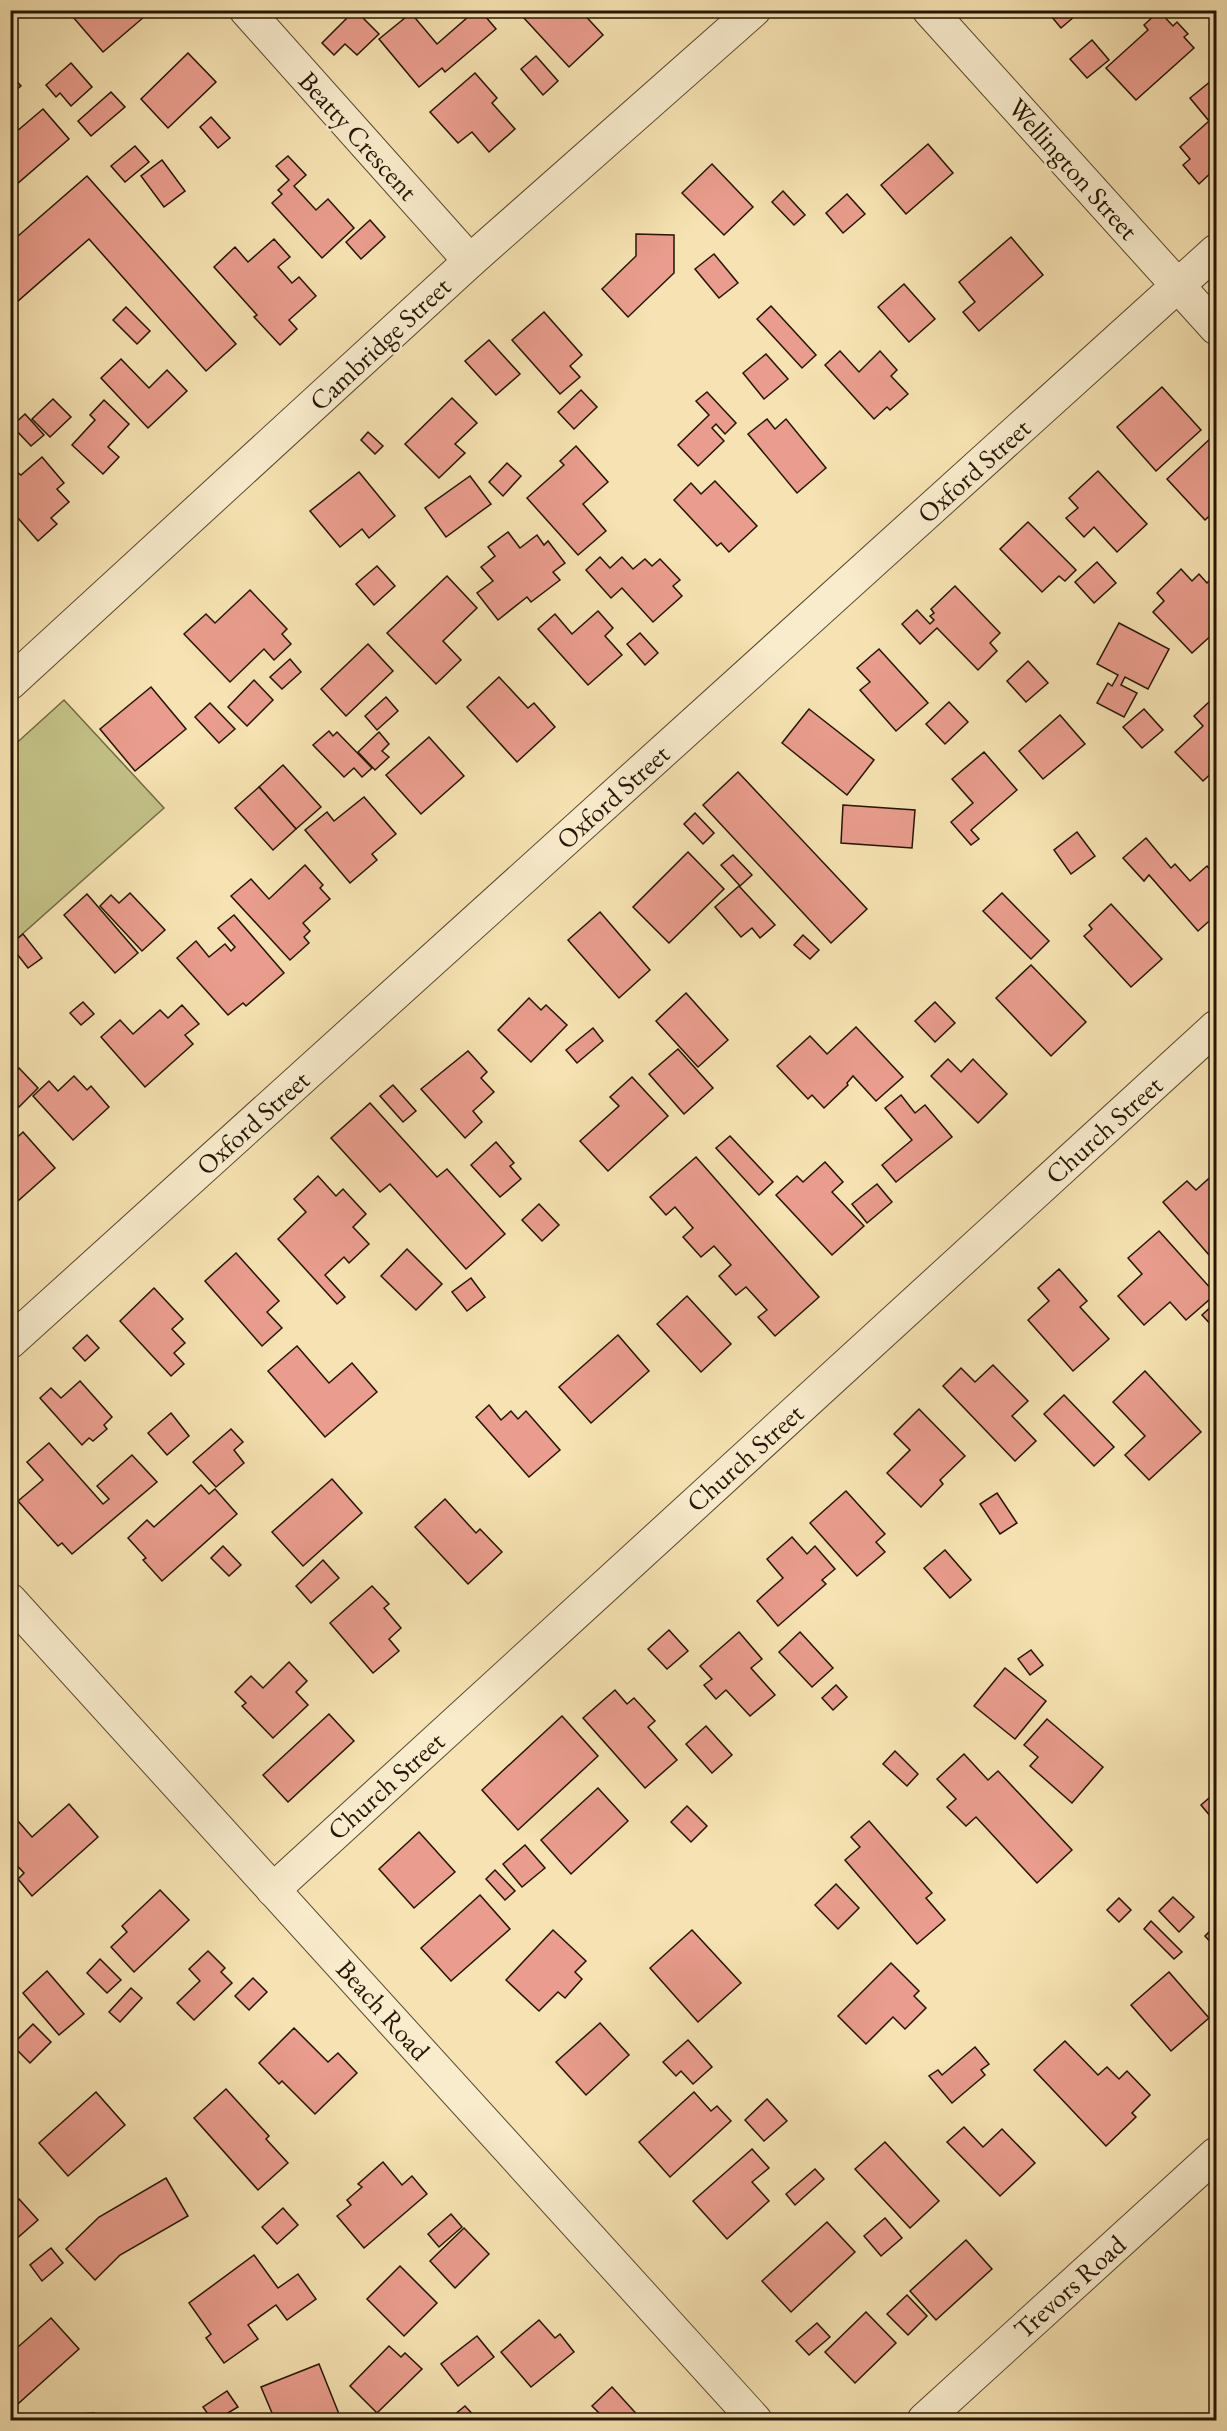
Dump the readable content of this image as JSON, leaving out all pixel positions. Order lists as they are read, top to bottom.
{
  "streets": {
    "street": [
      "Beatty Crescent",
      "Wellington Street",
      "Cambridge Street",
      "Oxford Street",
      "Church Street",
      "Beach Road",
      "Trevors Road"
    ]
  },
  "crossings": [
    ["Beatty Crescent", "Cambridge Street"],
    ["Wellington Street", "Oxford Street"],
    ["Church Street", "Beach Road"]
  ]
}
